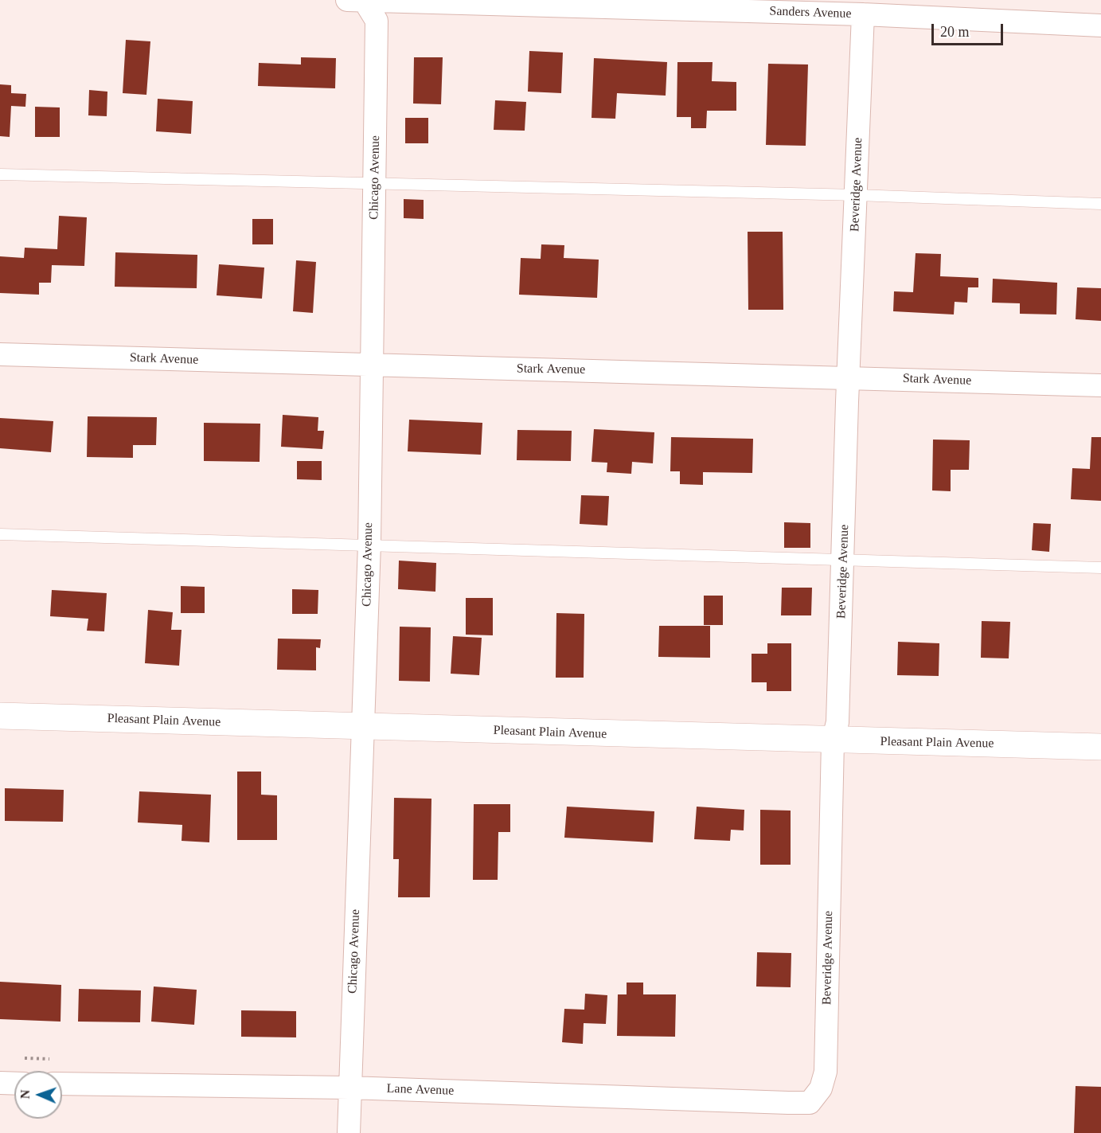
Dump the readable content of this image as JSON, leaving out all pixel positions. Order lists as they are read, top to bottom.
{
  "streets": {
    "street": [
      "Sanders Avenue",
      "Chicago Avenue",
      "Beveridge Avenue",
      "Stark Avenue",
      "Pleasant Plain Avenue",
      "Lane Avenue"
    ]
  },
  "crossings": [
    ["Sanders Avenue", "Chicago Avenue"],
    ["Sanders Avenue", "Beveridge Avenue"],
    ["Chicago Avenue", "Stark Avenue"],
    ["Chicago Avenue", "Pleasant Plain Avenue"],
    ["Chicago Avenue", "Lane Avenue"],
    ["Beveridge Avenue", "Stark Avenue"],
    ["Beveridge Avenue", "Pleasant Plain Avenue"],
    ["Beveridge Avenue", "Lane Avenue"]
  ],
  "scale_bar": "20 m",
  "north": "left"
}
